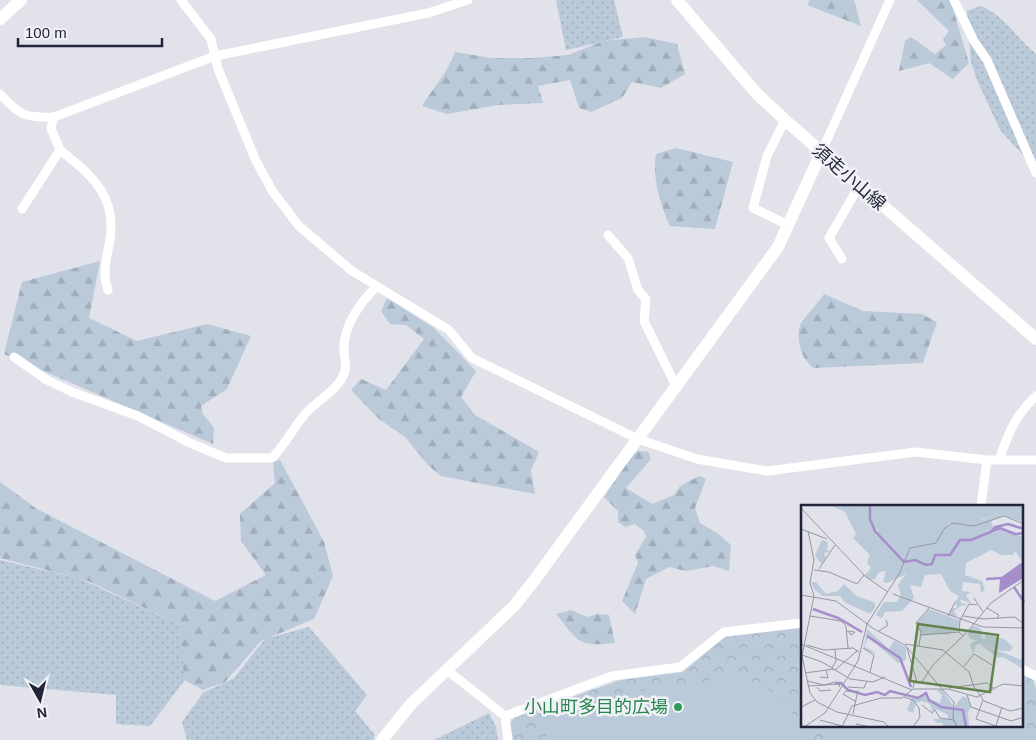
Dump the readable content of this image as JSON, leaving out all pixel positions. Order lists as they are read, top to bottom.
{
  "streets": {
    "street": ["須走小山線"]
  },
  "places": ["小山町多目的広場"],
  "scale_bar": "100 m",
  "north": "bottom"
}
